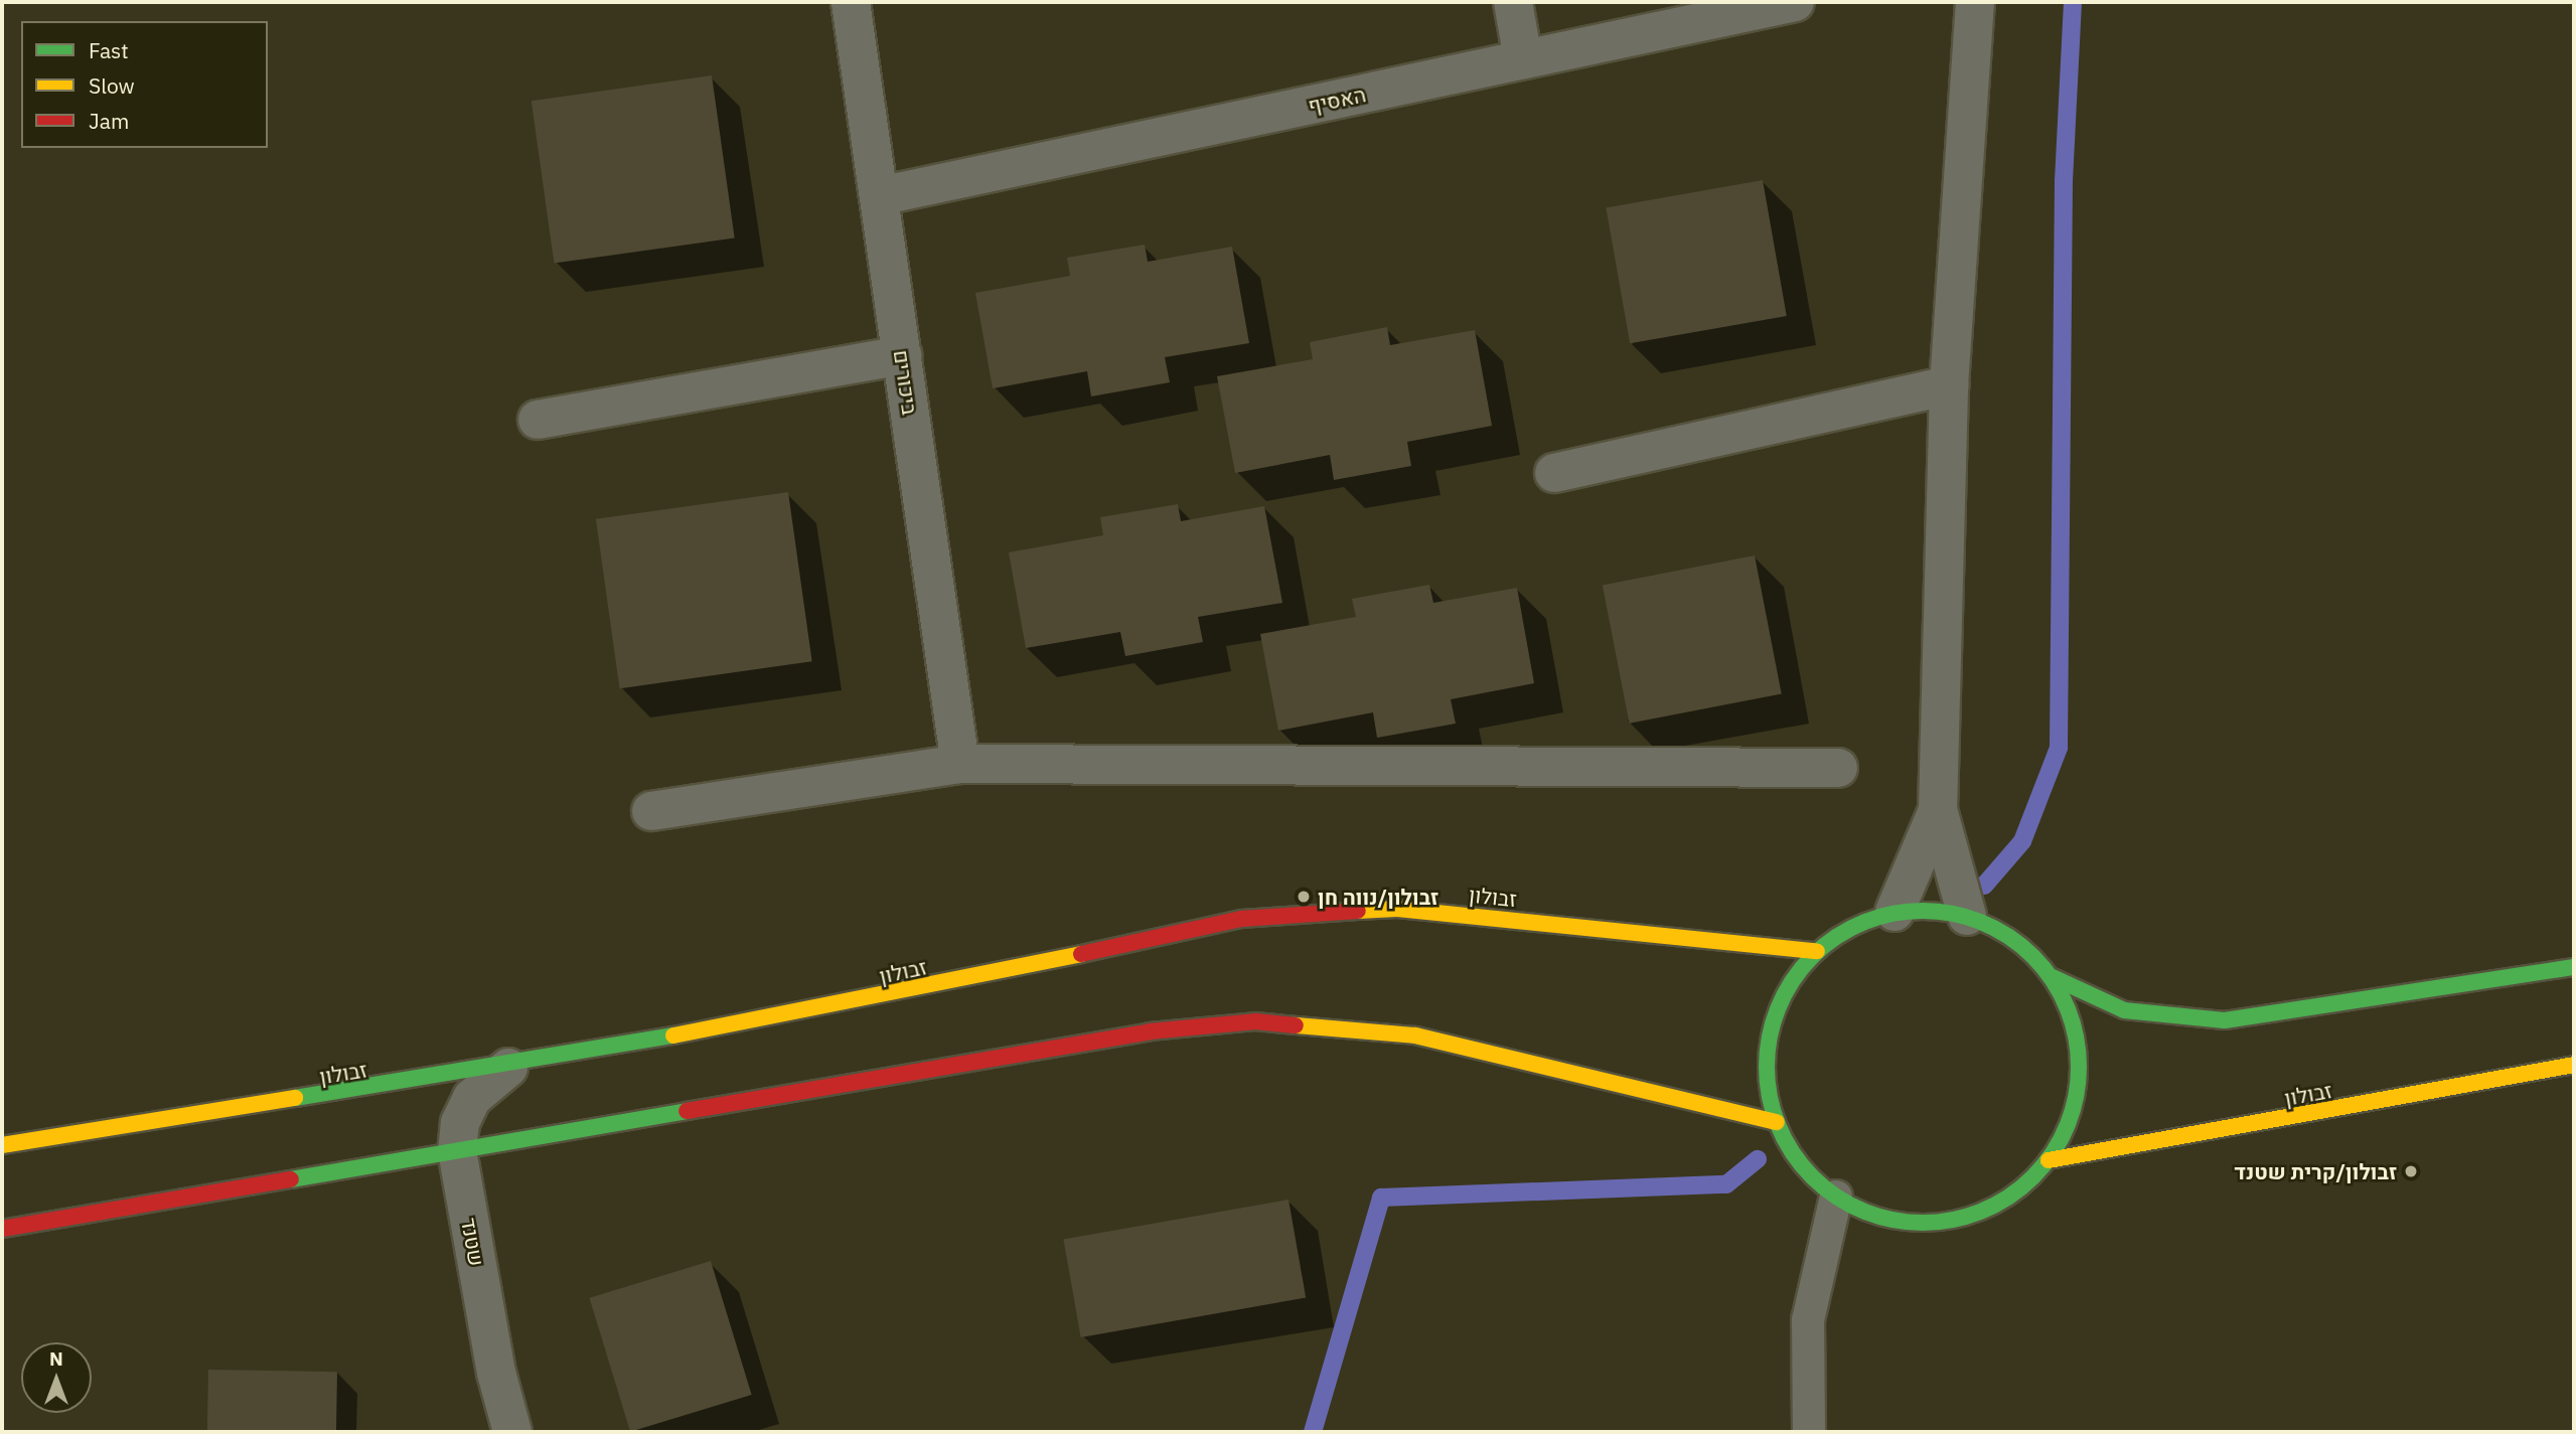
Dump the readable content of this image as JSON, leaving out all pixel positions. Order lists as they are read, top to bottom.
{
  "streets": {
    "main road": ["זבולון"],
    "street": ["האסיף", "ביכורים", "שטנד"]
  },
  "crossings": [
    ["האסיף", "ביכורים"],
    ["זבולון", "שטנד"]
  ],
  "places": ["זבולון/נווה חן", "זבולון/קרית שטנד"],
  "legend": ["Fast", "Slow", "Jam"],
  "north": "top"
}
